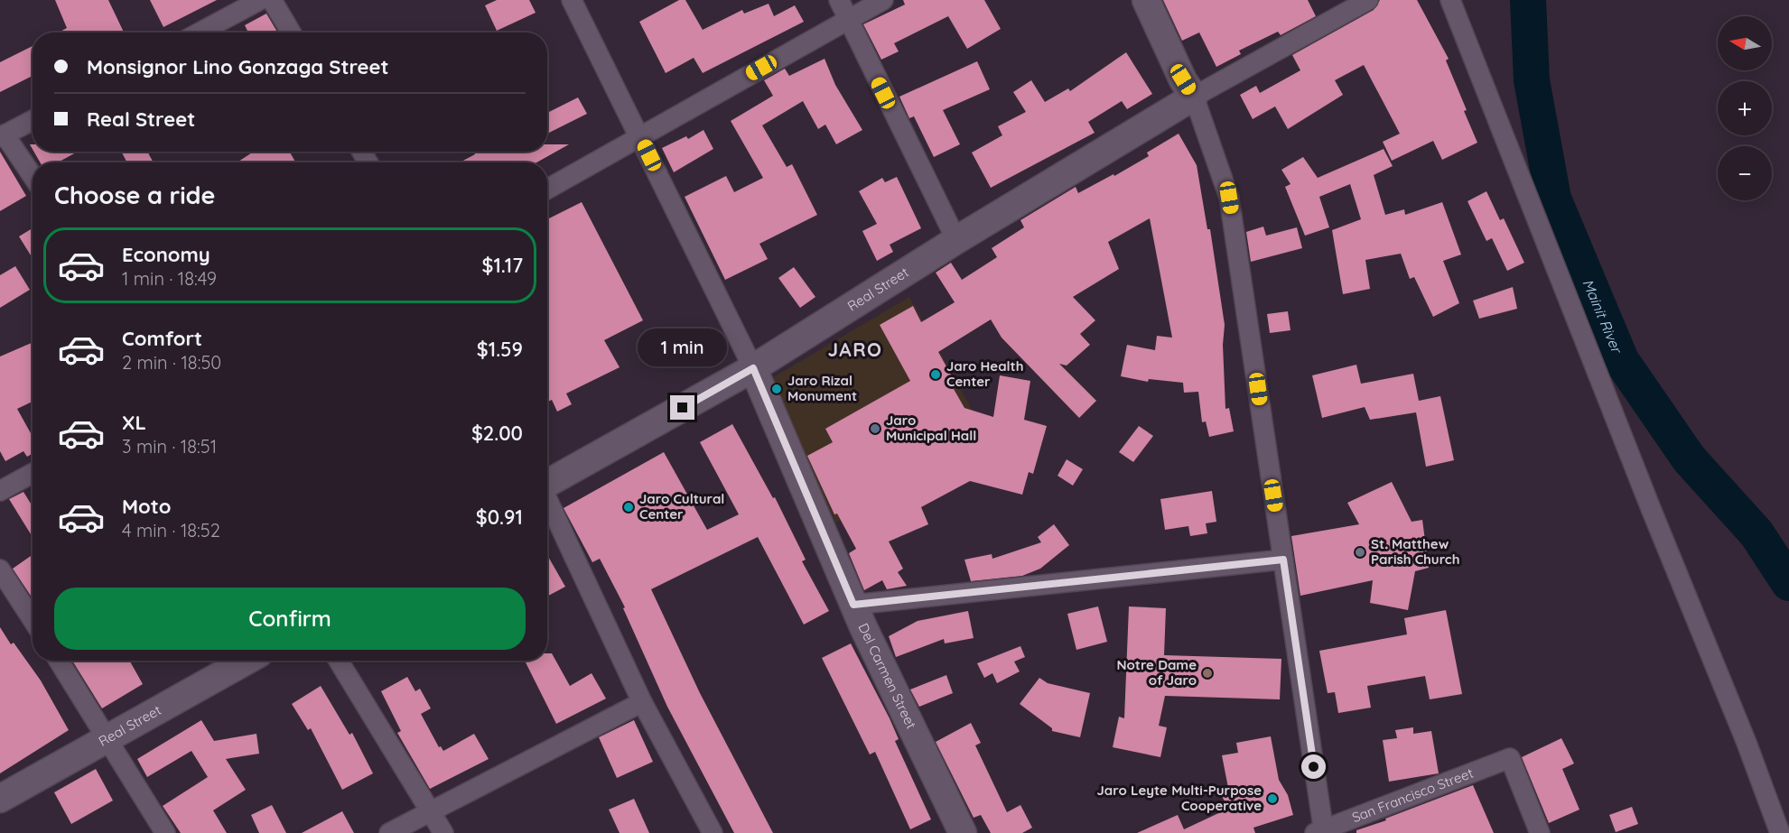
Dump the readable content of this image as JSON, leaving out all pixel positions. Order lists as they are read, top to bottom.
{
  "streets": {
    "main road": ["Real Street", "Del Carmen Street"],
    "street": ["San Francisco Street"]
  },
  "crossings": [
    ["Real Street", "Del Carmen Street"]
  ],
  "districts": ["JARO"],
  "water": ["Mainit River"],
  "places": [
    "Jaro Health Center",
    "Jaro Rizal Monument",
    "Jaro Municipal Hall",
    "Jaro Cultural Center",
    "St. Matthew Parish Church",
    "Notre Dame of Jaro",
    "Jaro Leyte Multi-Purpose Cooperative"
  ],
  "north": "left",
  "page": {
    "map_buttons": ["+", "−"],
    "banner": ["Monsignor Lino Gonzaga Street", "Real Street"],
    "heading": "Choose a ride",
    "list": [
      {
        "name": "Economy",
        "note": "1 min · 18:49",
        "value": "$1.17"
      },
      {
        "name": "Comfort",
        "note": "2 min · 18:50",
        "value": "$1.59"
      },
      {
        "name": "XL",
        "note": "3 min · 18:51",
        "value": "$2.00"
      },
      {
        "name": "Moto",
        "note": "4 min · 18:52",
        "value": "$0.91"
      }
    ],
    "bubble": "1 min",
    "buttons": "Confirm"
  }
}
